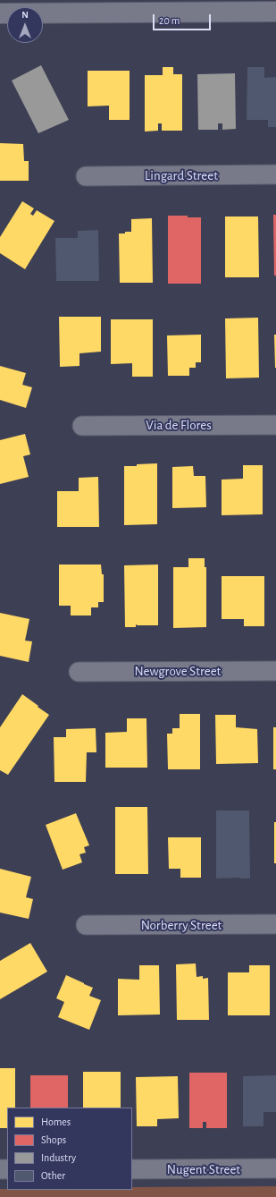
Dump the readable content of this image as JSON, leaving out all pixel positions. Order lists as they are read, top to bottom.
{
  "streets": {
    "street": [
      "Lingard Street",
      "Via de Flores",
      "Newgrove Street",
      "Norberry Street",
      "Nugent Street"
    ]
  },
  "legend": [
    "Homes",
    "Shops",
    "Industry",
    "Other"
  ],
  "scale_bar": "20 m",
  "north": "top"
}
